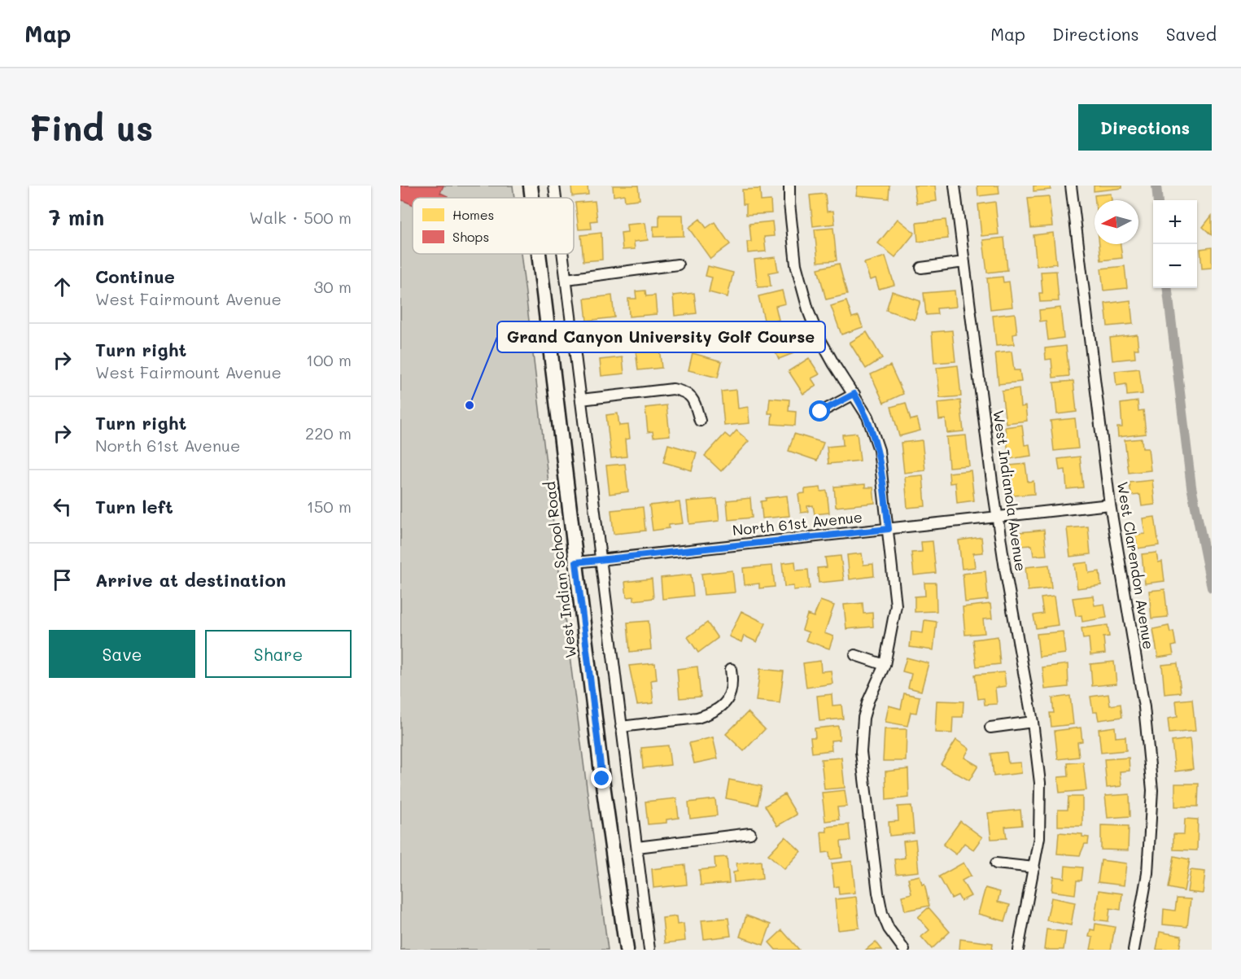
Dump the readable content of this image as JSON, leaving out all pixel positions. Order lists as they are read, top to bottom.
{
  "streets": {
    "main road": ["West Indian School Road"],
    "street": ["West Indianola Avenue", "North 61st Avenue", "West Clarendon Avenue"]
  },
  "crossings": [
    ["West Indianola Avenue", "North 61st Avenue"],
    ["North 61st Avenue", "West Clarendon Avenue"],
    ["North 61st Avenue", "West Indian School Road"]
  ],
  "places": ["Grand Canyon University Golf Course"],
  "legend": ["Homes", "Shops"],
  "north": "left",
  "page": {
    "header": "Map",
    "nav": ["Map", "Directions", "Saved"],
    "buttons": [
      "Directions",
      ["Save", "Share"]
    ],
    "title": "Find us",
    "heading": ["7 min", "Walk · 500 m"],
    "map_buttons": ["+", "−"],
    "list": [
      ["Continue", "West Fairmount Avenue", "30 m"],
      ["Turn right", "West Fairmount Avenue", "100 m"],
      ["Turn right", "North 61st Avenue", "220 m"],
      ["Turn left", "150 m"],
      "Arrive at destination"
    ]
  }
}
